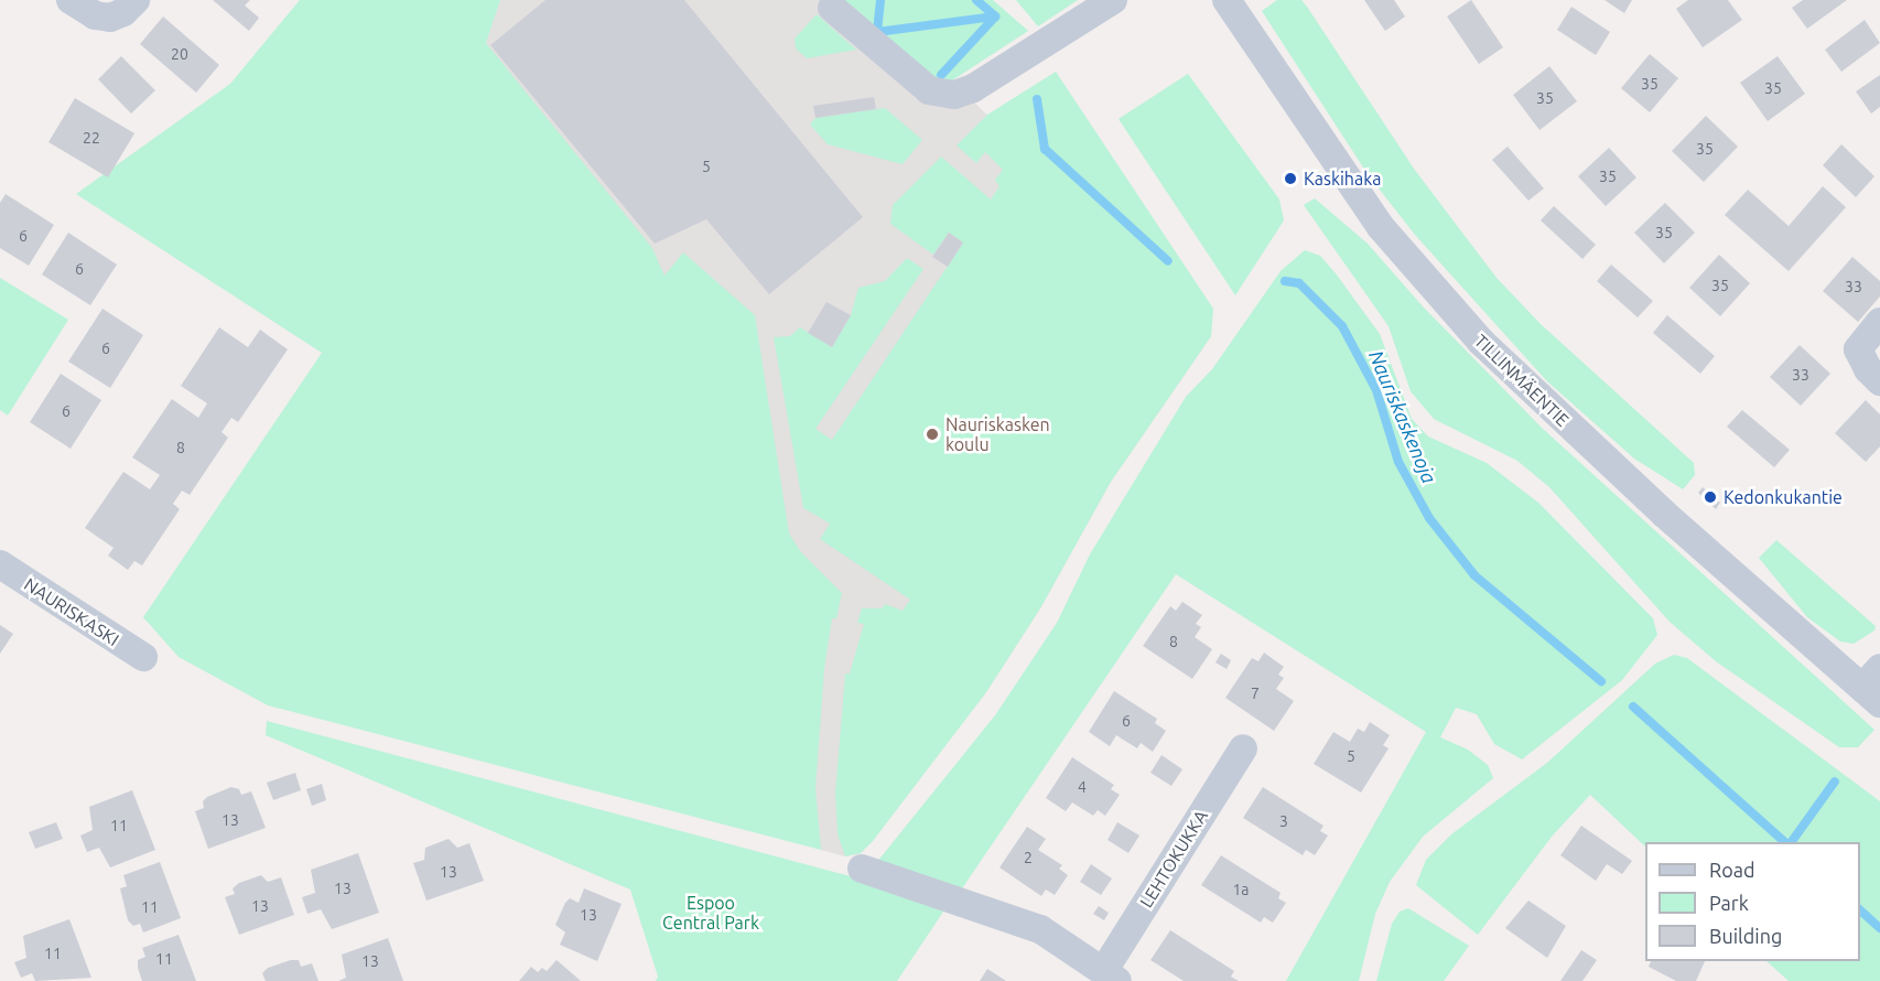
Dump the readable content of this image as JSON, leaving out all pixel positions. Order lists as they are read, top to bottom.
{
  "streets": {
    "street": ["TILLINMÄENTIE", "NAURISKASKI", "LEHTOKUKKA"]
  },
  "water": ["Nauriskaskenoja"],
  "parks": ["Espoo Central Park"],
  "places": ["Kaskihaka", "Nauriskasken koulu", "Kedonkukantie"],
  "house_numbers": [
    "20",
    "35",
    "35",
    "35",
    "22",
    "35",
    "5",
    "35",
    "35",
    "6",
    "6",
    "35",
    "33",
    "6",
    "33",
    "6",
    "8",
    "8",
    "7",
    "6",
    "5",
    "4",
    "13",
    "3",
    "11",
    "2",
    "13",
    "13",
    "1a",
    "13",
    "11",
    "13",
    "11",
    "11",
    "13"
  ],
  "legend": ["Road", "Park", "Building"]
}
